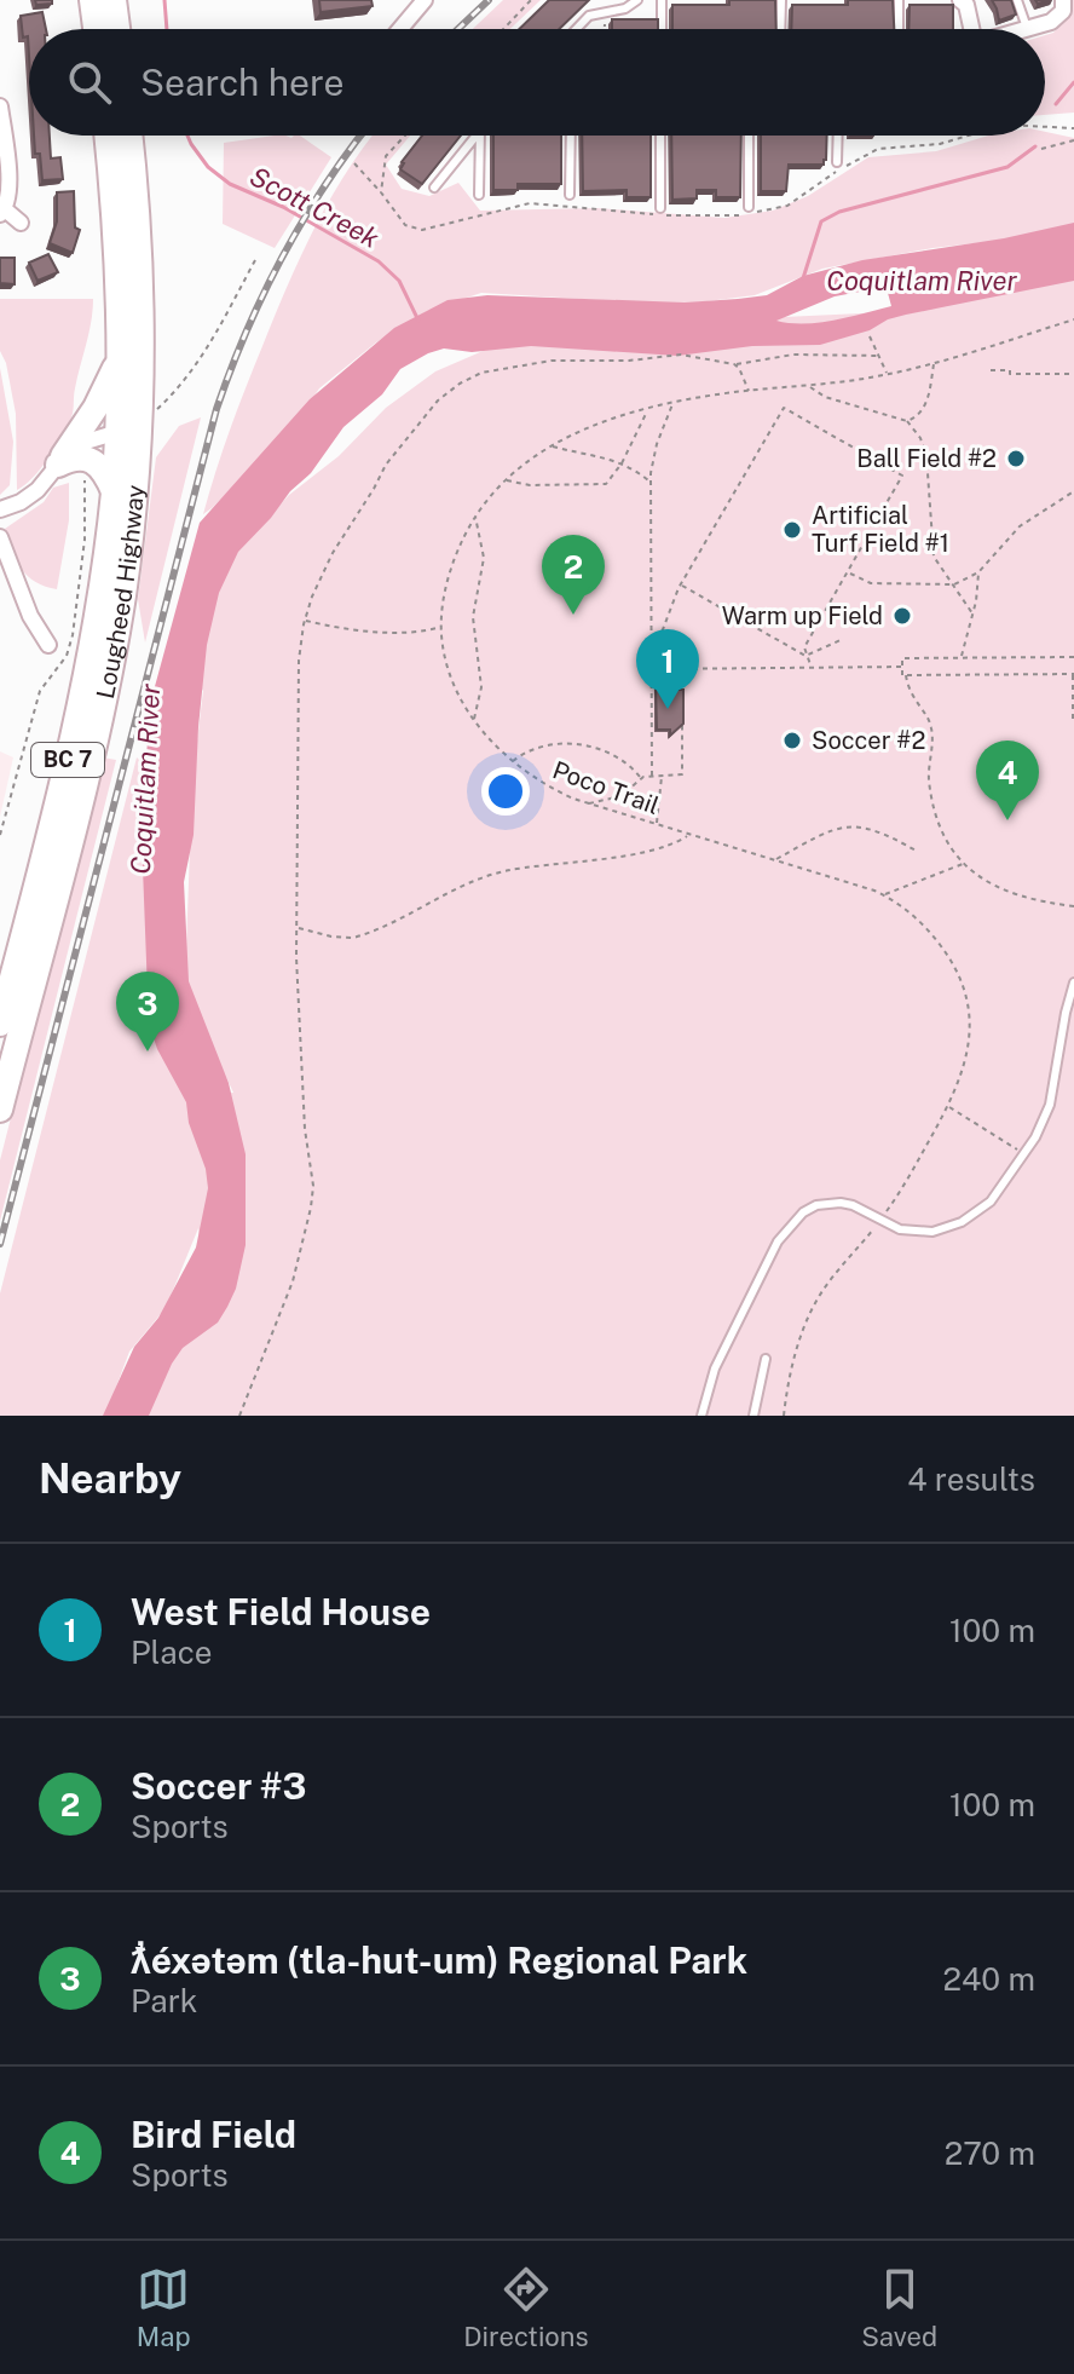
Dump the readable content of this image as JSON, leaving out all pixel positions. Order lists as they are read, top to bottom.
{
  "streets": {
    "main road": ["Lougheed Highway", "BC 7"],
    "path": ["Poco Trail"]
  },
  "water": ["Scott Creek", "Coquitlam River"],
  "places": [
    "Ball Field #2",
    "Artificial Turf Field #1",
    "Warm up Field",
    "Soccer #2"
  ],
  "page": {
    "search": "Search here",
    "pins": [
      "2",
      "1",
      "4",
      "3"
    ],
    "heading": ["Nearby", "4 results"],
    "list": [
      {
        "mark": "1",
        "name": "West Field House",
        "note": "Place",
        "value": "100 m"
      },
      {
        "mark": "2",
        "name": "Soccer #3",
        "note": "Sports",
        "value": "100 m"
      },
      {
        "mark": "3",
        "name": "ƛ̓éxətəm (tla-hut-um) Regional Park",
        "note": "Park",
        "value": "240 m"
      },
      {
        "mark": "4",
        "name": "Bird Field",
        "note": "Sports",
        "value": "270 m"
      }
    ],
    "nav": ["Map", "Directions", "Saved"]
  }
}
